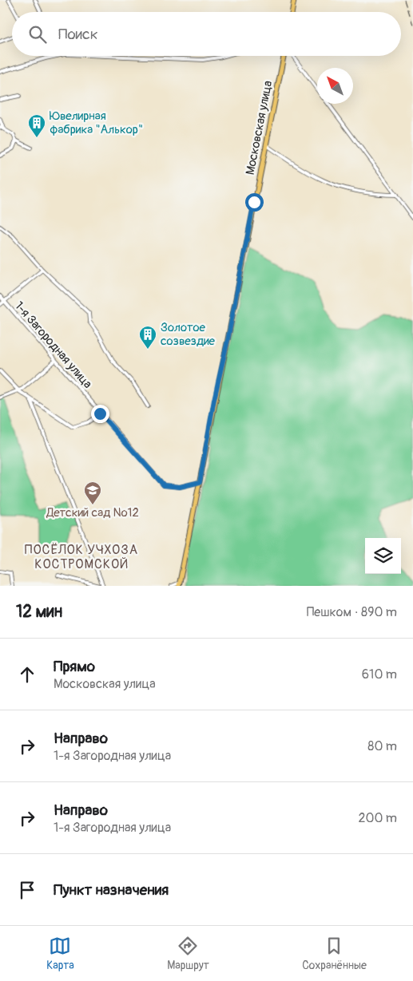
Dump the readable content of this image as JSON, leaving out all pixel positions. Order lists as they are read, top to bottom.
{
  "streets": {
    "main road": ["Московская улица"],
    "street": ["1-я Загородная улица"]
  },
  "crossings": [
    ["Московская улица", "1-я Загородная улица"]
  ],
  "districts": ["ПОСЁЛОК УЧХОЗА КОСТРОМСКОЙ"],
  "places": {
    "building": ["Ювелирная фабрика \"Алькор\"", "Золотое созвездие"],
    "school or university": ["Детский сад №12"]
  },
  "north": "top left",
  "page": {
    "search": "Поиск",
    "heading": ["12 мин", "Пешком · 890 m"],
    "list": [
      ["Прямо", "Московская улица", "610 m"],
      ["Направо", "1-я Загородная улица", "80 m"],
      ["Направо", "1-я Загородная улица", "200 m"],
      "Пункт назначения"
    ],
    "nav": ["Карта", "Маршрут", "Сохранённые"]
  }
}
